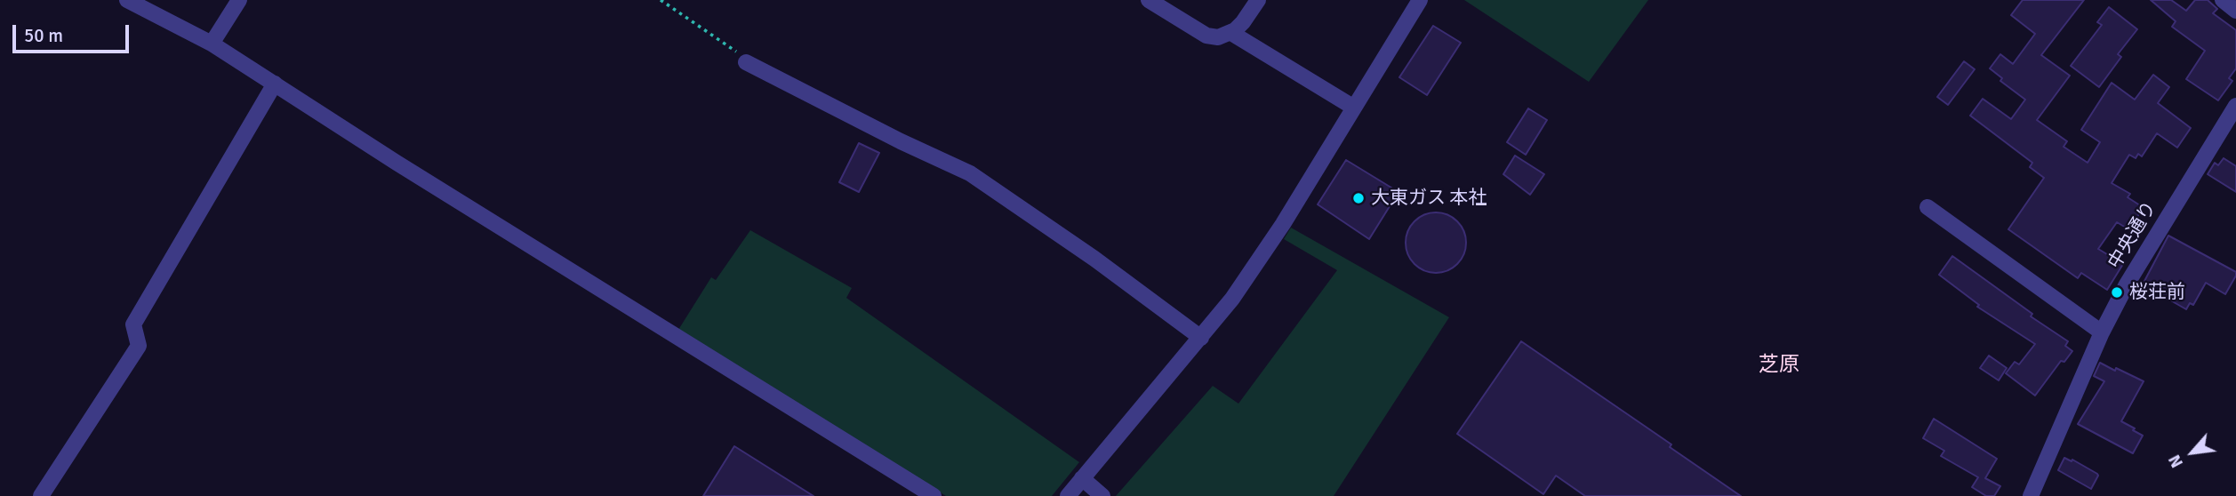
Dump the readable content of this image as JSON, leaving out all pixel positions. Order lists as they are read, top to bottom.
{
  "streets": {
    "street": ["中央通り"]
  },
  "districts": ["芝原"],
  "places": ["大東ガス 本社", "桜荘前"],
  "scale_bar": "50 m",
  "north": "bottom left"
}
